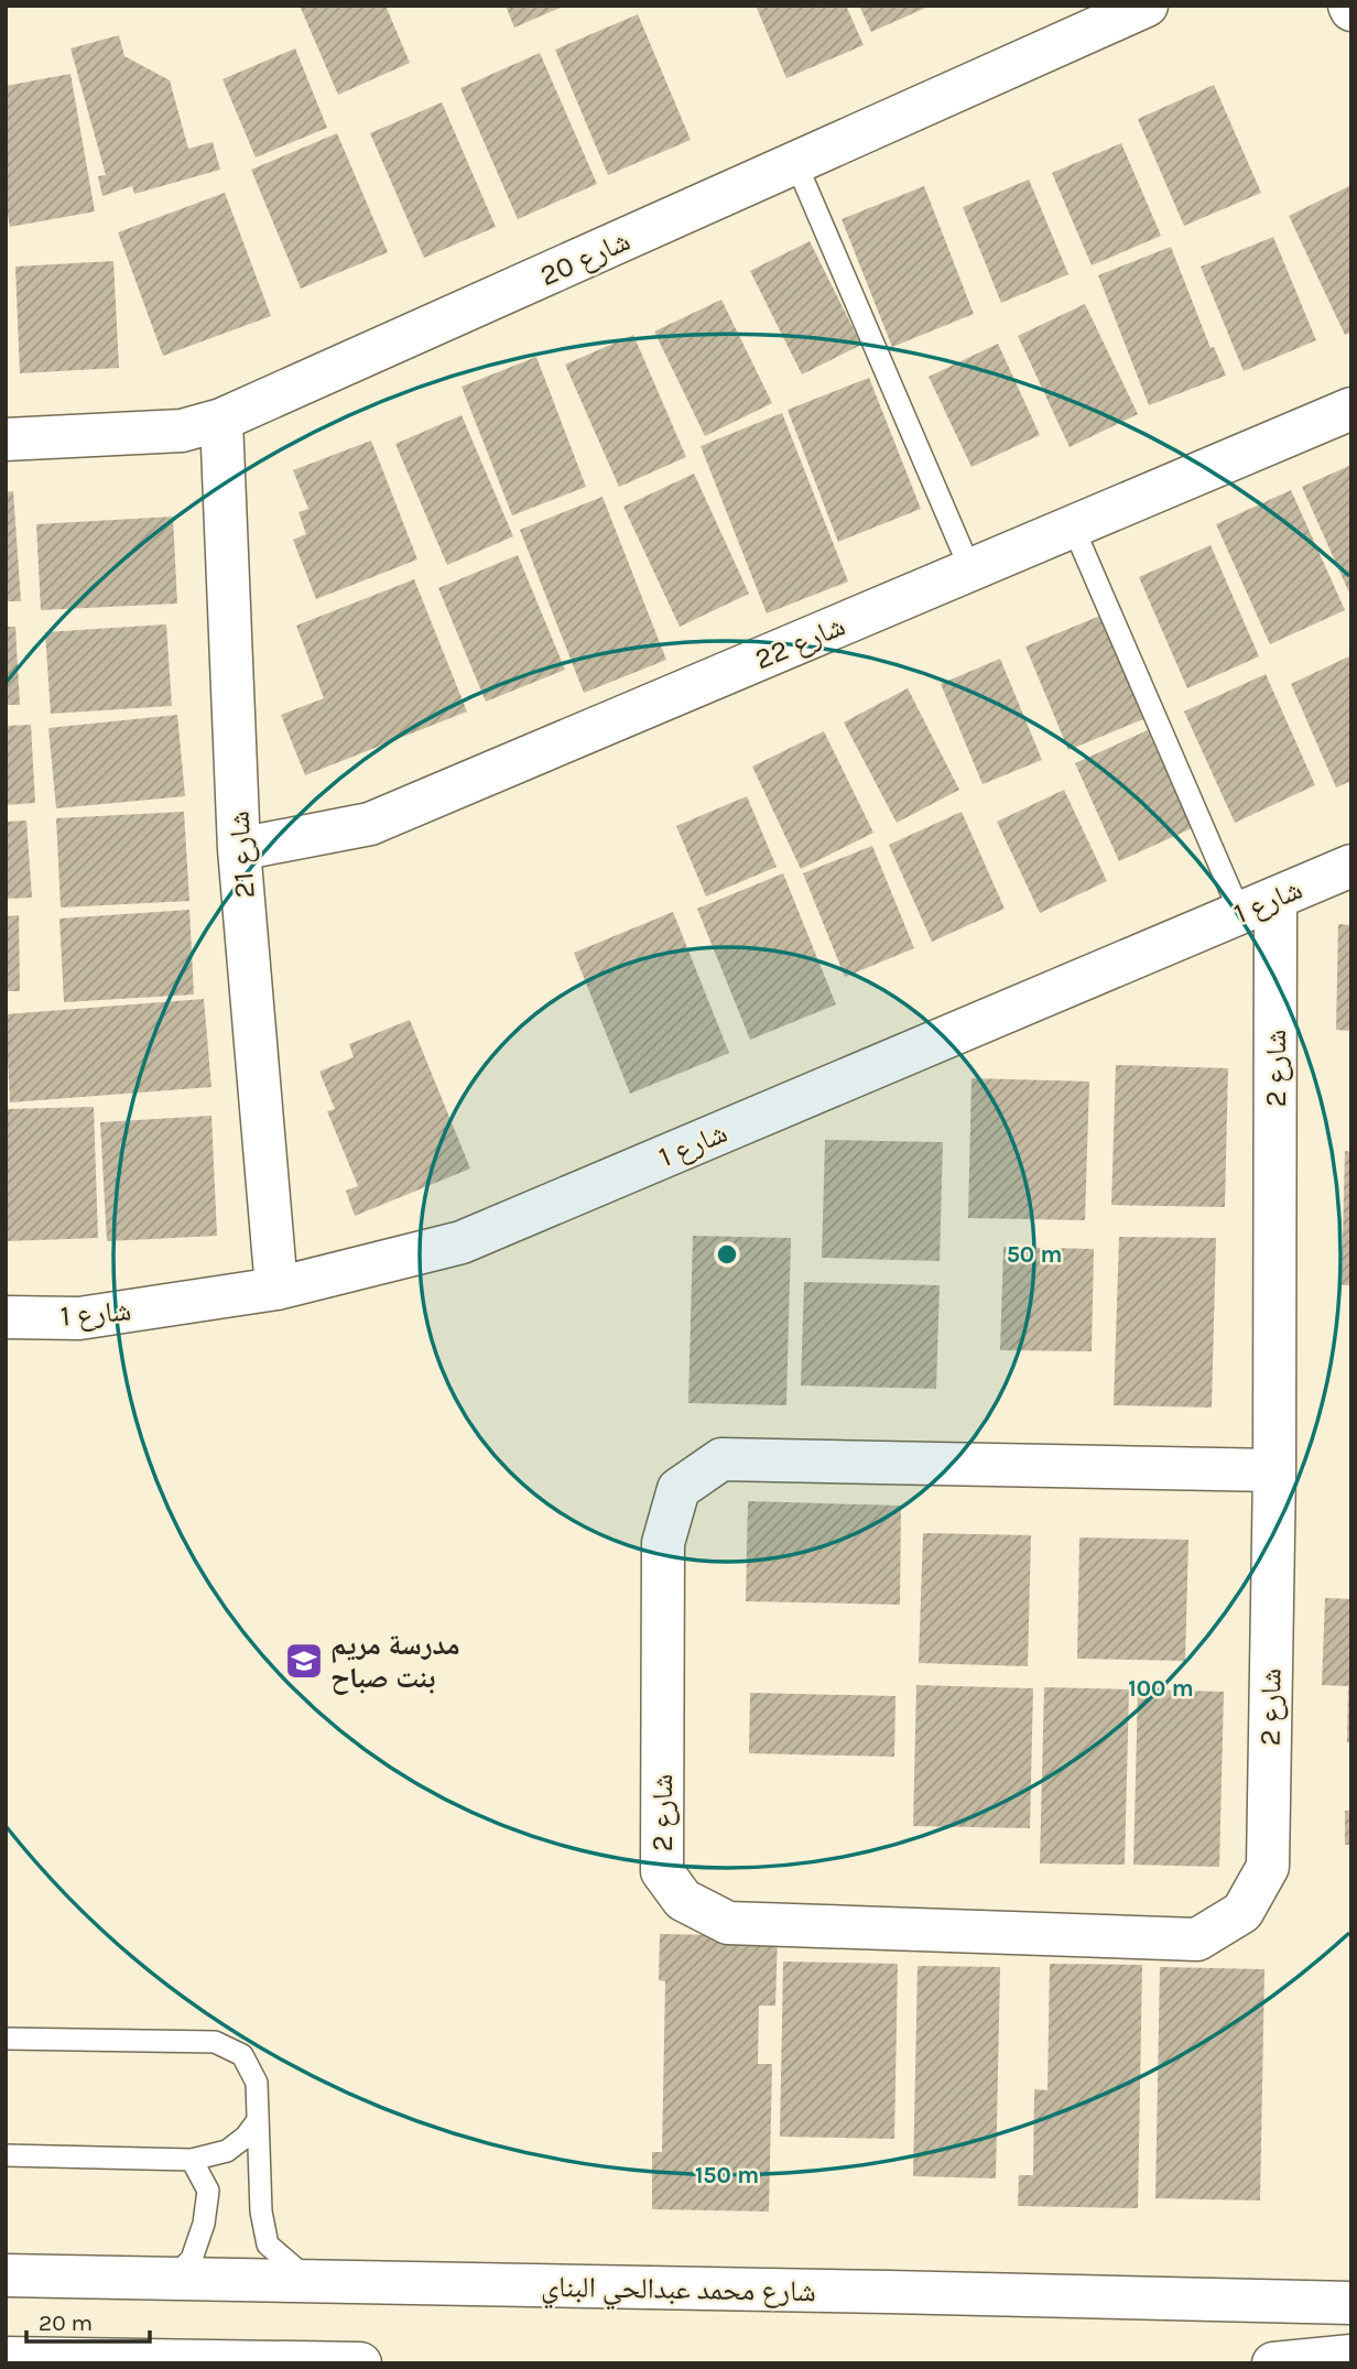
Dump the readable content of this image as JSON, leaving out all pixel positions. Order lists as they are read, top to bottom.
{
  "streets": {
    "street": [
      "شارع 20",
      "شارع 22",
      "شارع 21",
      "شارع 1",
      "شارع 2",
      "شارع محمد عبدالحي البناي"
    ]
  },
  "crossings": [
    ["شارع 20", "شارع 21"],
    ["شارع 22", "شارع 21"],
    ["شارع 21", "شارع 1"],
    ["شارع 1", "شارع 2"]
  ],
  "places": {
    "school or university": ["مدرسة مريم بنت صباح"]
  },
  "scale_bar": "20 m",
  "rings": ["50 m", "100 m", "150 m"]
}
